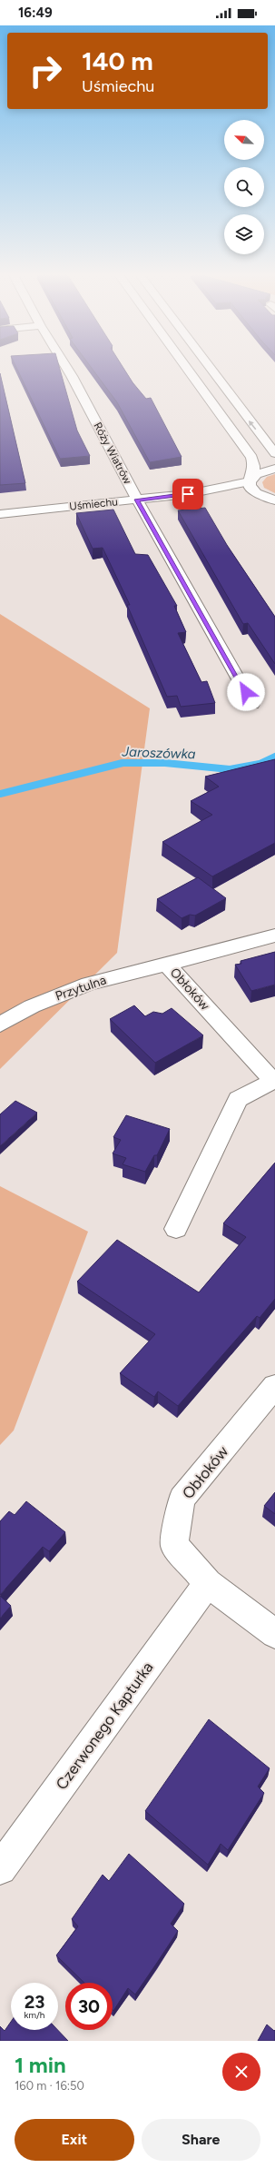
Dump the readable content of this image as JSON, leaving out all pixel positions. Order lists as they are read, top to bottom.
{
  "streets": {
    "street": [
      "Róży Wiatrów",
      "Uśmiechu",
      "Przytulna",
      "Obłoków",
      "Czerwonego Kapturka"
    ]
  },
  "crossings": [
    ["Róży Wiatrów", "Uśmiechu"],
    ["Przytulna", "Obłoków"],
    ["Obłoków", "Czerwonego Kapturka"]
  ],
  "water": ["Jaroszówka"],
  "north": "top left",
  "page": {
    "status": "16:49",
    "turn": ["140 m", "Uśmiechu"],
    "speed": "23 km/h",
    "limit": "30",
    "heading": ["1 min", "160 m · 16:50"],
    "buttons": ["Exit", "Share"]
  }
}
